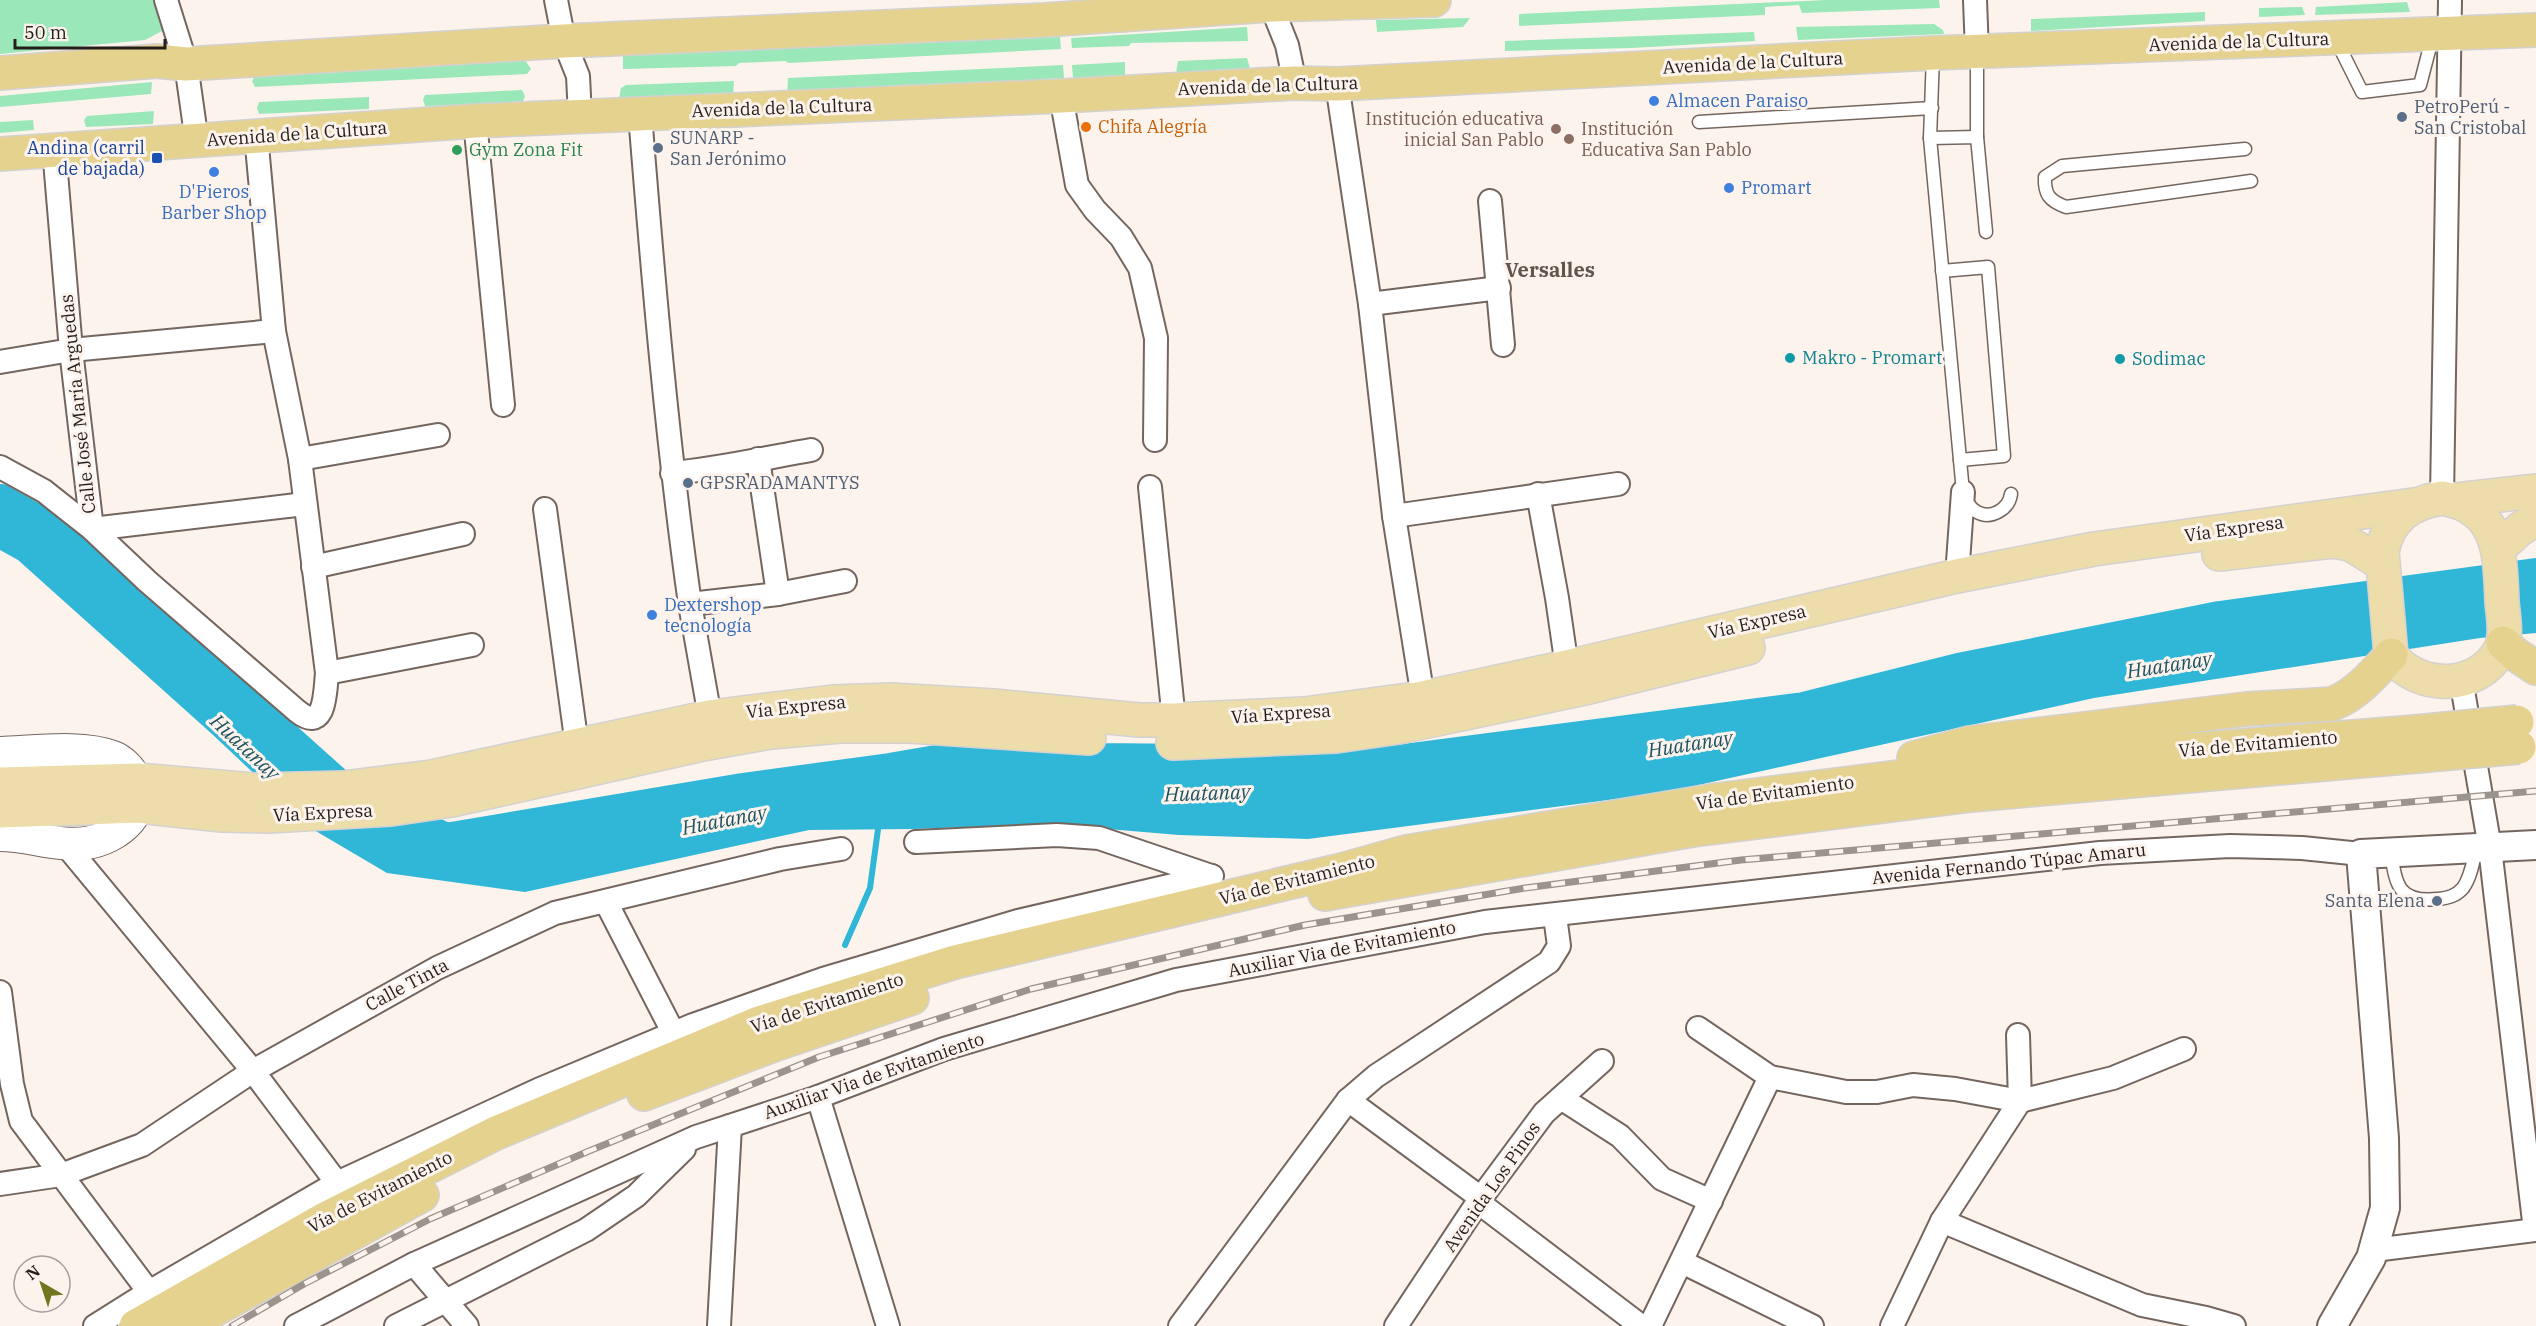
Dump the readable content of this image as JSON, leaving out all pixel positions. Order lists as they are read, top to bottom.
{
  "streets": {
    "highway": ["Avenida de la Cultura", "Vía de Evitamiento"],
    "main road": ["Vía Expresa"],
    "street": [
      "Calle José María Arguedas",
      "Avenida Fernando Túpac Amaru",
      "Auxiliar Via de Evitamiento",
      "Calle Tinta",
      "Avenida Los Pinos"
    ]
  },
  "crossings": [
    ["Avenida de la Cultura", "Calle José María Arguedas"],
    ["Avenida Fernando Túpac Amaru", "Auxiliar Via de Evitamiento"]
  ],
  "districts": ["Versalles"],
  "water": ["Huatanay"],
  "places": {
    "other": [
      "Almacen Paraiso",
      "PetroPerú - San Cristobal",
      "Chifa Alegría",
      "Institución educativa inicial San Pablo",
      "Institución Educativa San Pablo",
      "SUNARP - San Jerónimo",
      "Gym Zona Fit",
      "D'Pieros Barber Shop",
      "Promart",
      "Makro - Promart",
      "Sodimac",
      "GPSRADAMANTYS",
      "Dextershop tecnología",
      "Santa Elena"
    ],
    "transit": ["Andina (carril de bajada)"]
  },
  "scale_bar": "50 m",
  "north": "top left"
}
